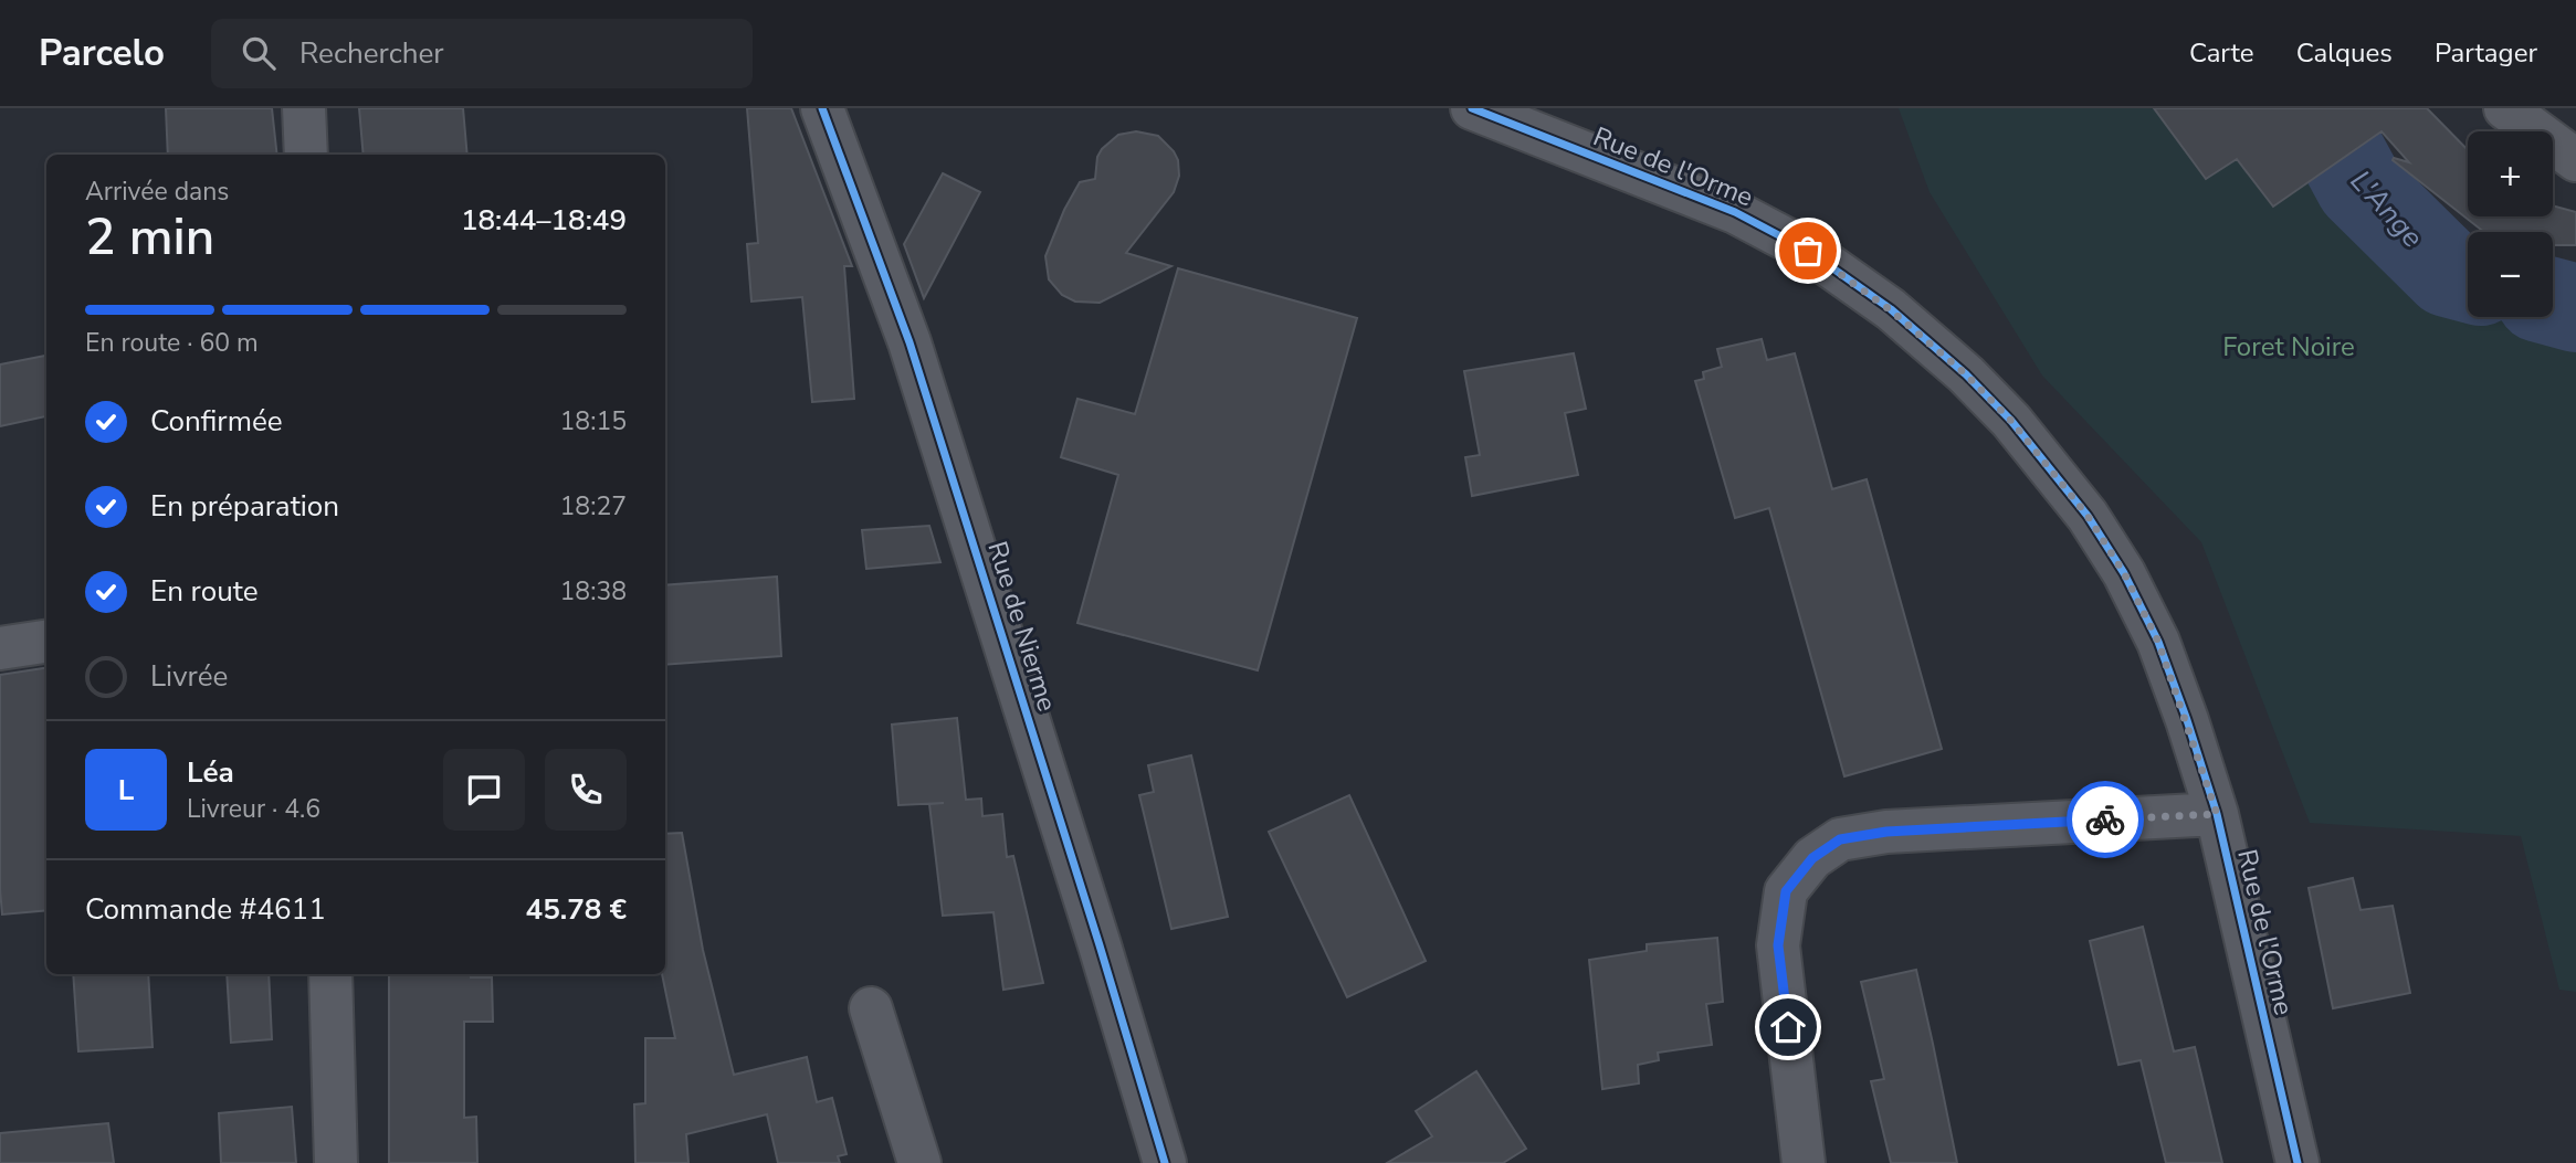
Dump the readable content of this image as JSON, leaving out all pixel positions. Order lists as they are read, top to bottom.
{
  "streets": {
    "street": ["Rue de l'Orme", "Rue de Nierme"]
  },
  "water": ["L'Ange"],
  "parks": ["Foret Noire"],
  "page": {
    "header": "Parcelo",
    "search": "Rechercher",
    "nav": ["Carte", "Calques", "Partager"],
    "map_buttons": ["+", "−"],
    "heading": ["2 min", "Arrivée dans", "18:44–18:49"],
    "panel": [
      "Léa",
      "Livreur · 4.6",
      "Commande #4611",
      "45.78 €"
    ],
    "bar": "En route · 60 m",
    "list": [
      ["Confirmée", "18:15"],
      ["En préparation", "18:27"],
      ["En route", "18:38"],
      "Livrée"
    ],
    "round": "L"
  }
}
